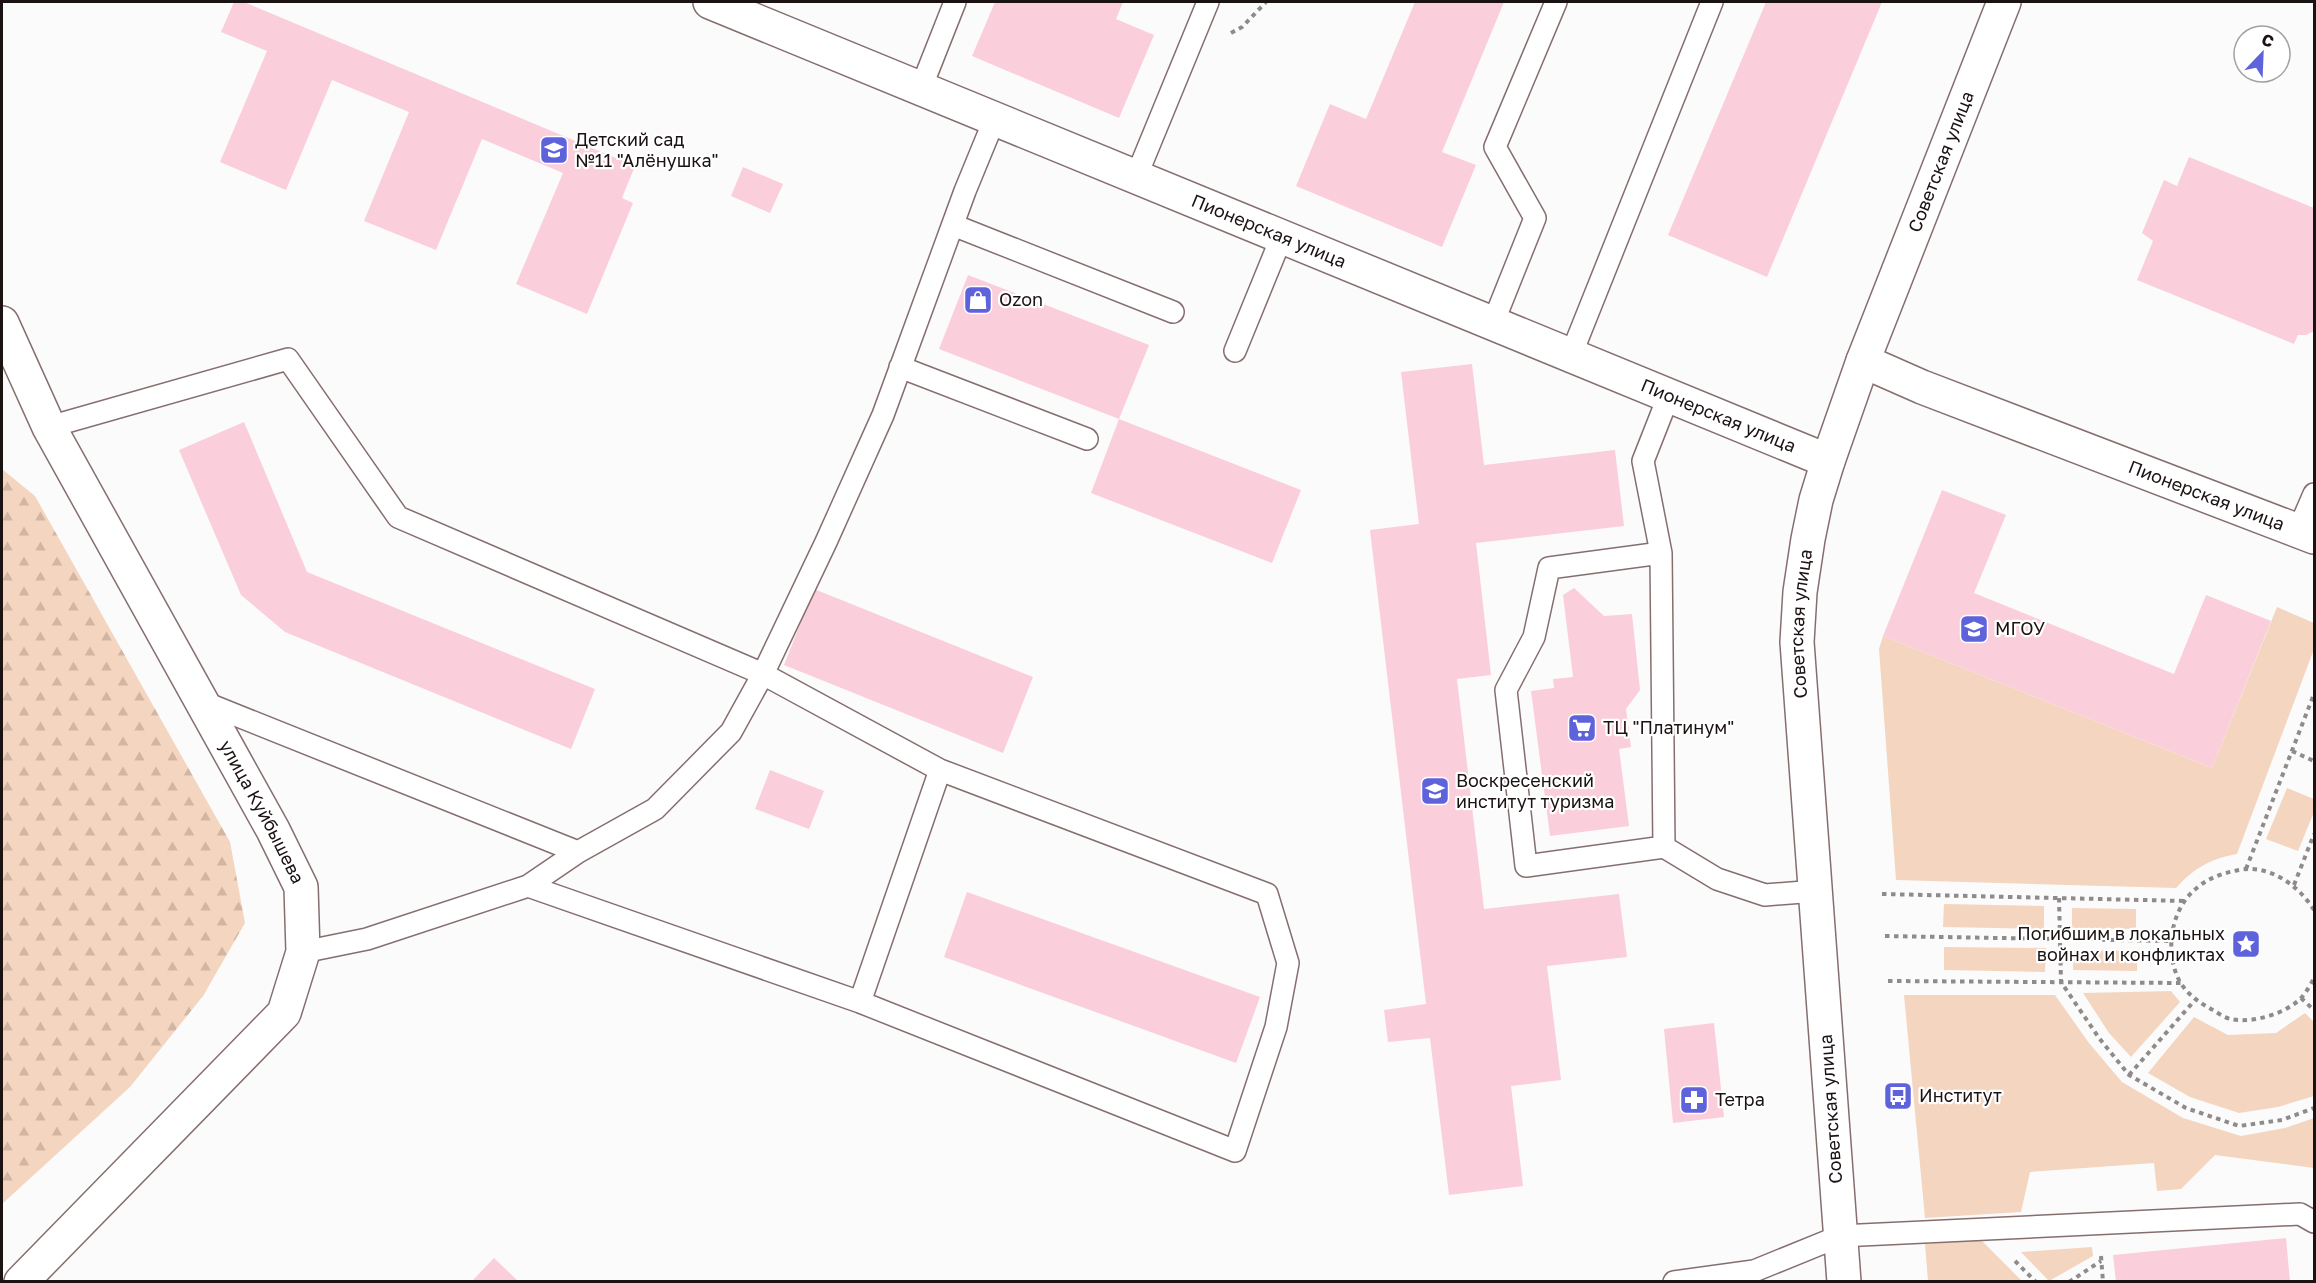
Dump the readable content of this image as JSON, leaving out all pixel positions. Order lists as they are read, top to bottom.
{
  "streets": {
    "street": ["Советская улица", "Пионерская улица", "улица Куйбышева"]
  },
  "crossings": [
    ["Советская улица", "Пионерская улица"]
  ],
  "places": {
    "school or university": ["Детский сад №11 \"Алёнушка\"", "МГОУ", "Воскресенский институт туризма"],
    "shop": ["Ozon"],
    "supermarket": ["ТЦ \"Платинум\""],
    "place": ["Погибшим в локальных войнах и конфликтах"],
    "bus stop": ["Институт"],
    "pharmacy": ["Тетра"]
  },
  "north": "top right"
}
